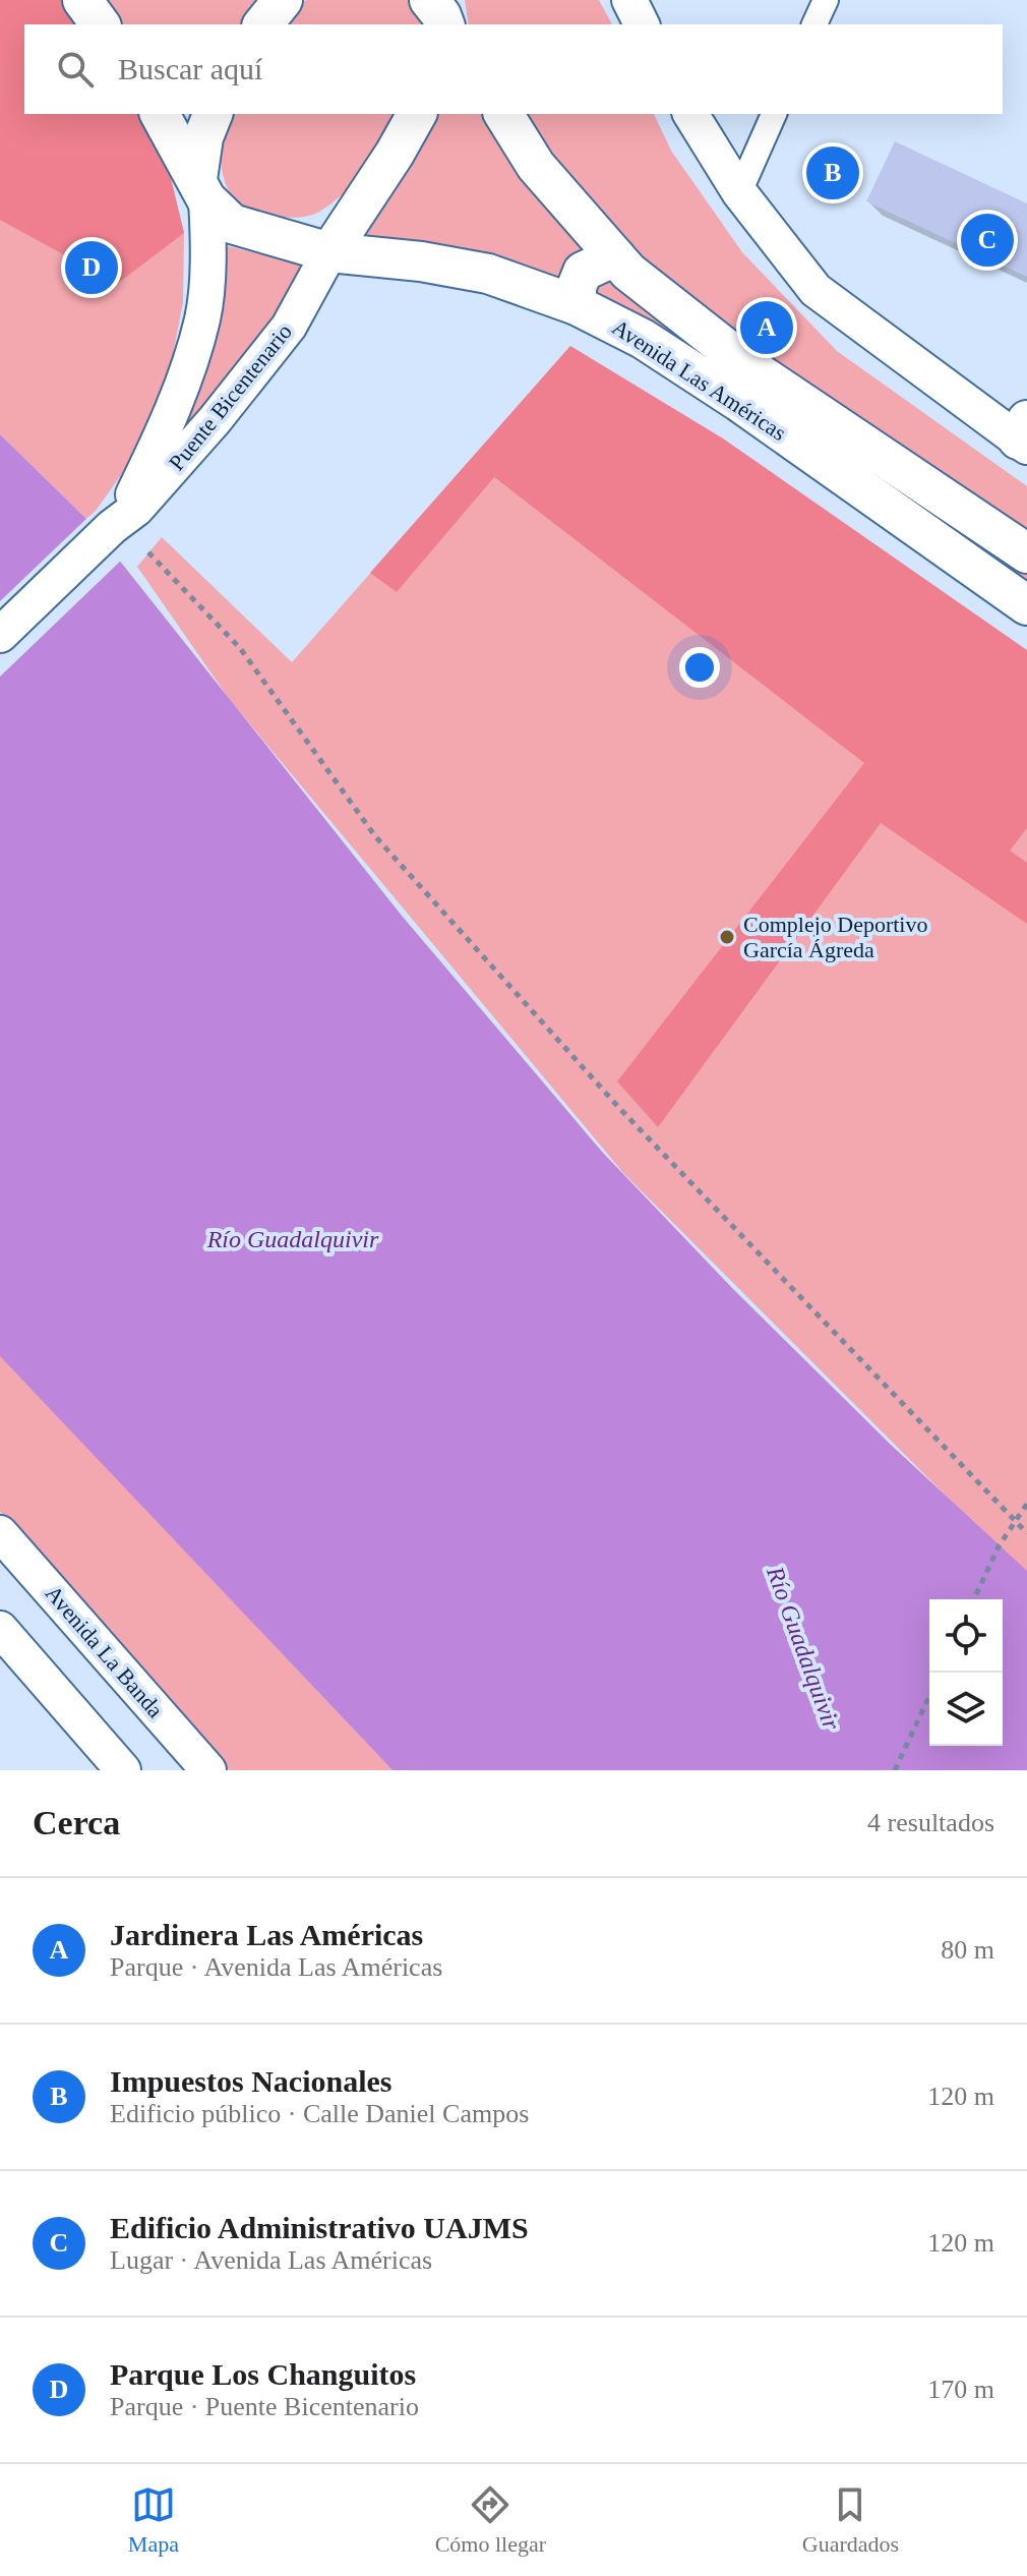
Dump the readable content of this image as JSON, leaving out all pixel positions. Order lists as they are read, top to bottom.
{
  "streets": {
    "main road": ["Avenida Las Américas", "Puente Bicentenario", "Avenida La Banda"]
  },
  "crossings": [
    ["Avenida Las Américas", "Puente Bicentenario"]
  ],
  "water": ["Río Guadalquivir"],
  "places": ["Complejo Deportivo García Ágreda"],
  "page": {
    "search": "Buscar aquí",
    "pins": [
      "B",
      "C",
      "D",
      "A"
    ],
    "heading": ["Cerca", "4 resultados"],
    "list": [
      {
        "mark": "A",
        "name": "Jardinera Las Américas",
        "note": "Parque · Avenida Las Américas",
        "value": "80 m"
      },
      {
        "mark": "B",
        "name": "Impuestos Nacionales",
        "note": "Edificio público · Calle Daniel Campos",
        "value": "120 m"
      },
      {
        "mark": "C",
        "name": "Edificio Administrativo UAJMS",
        "note": "Lugar · Avenida Las Américas",
        "value": "120 m"
      },
      {
        "mark": "D",
        "name": "Parque Los Changuitos",
        "note": "Parque · Puente Bicentenario",
        "value": "170 m"
      }
    ],
    "nav": ["Mapa", "Cómo llegar", "Guardados"]
  }
}
